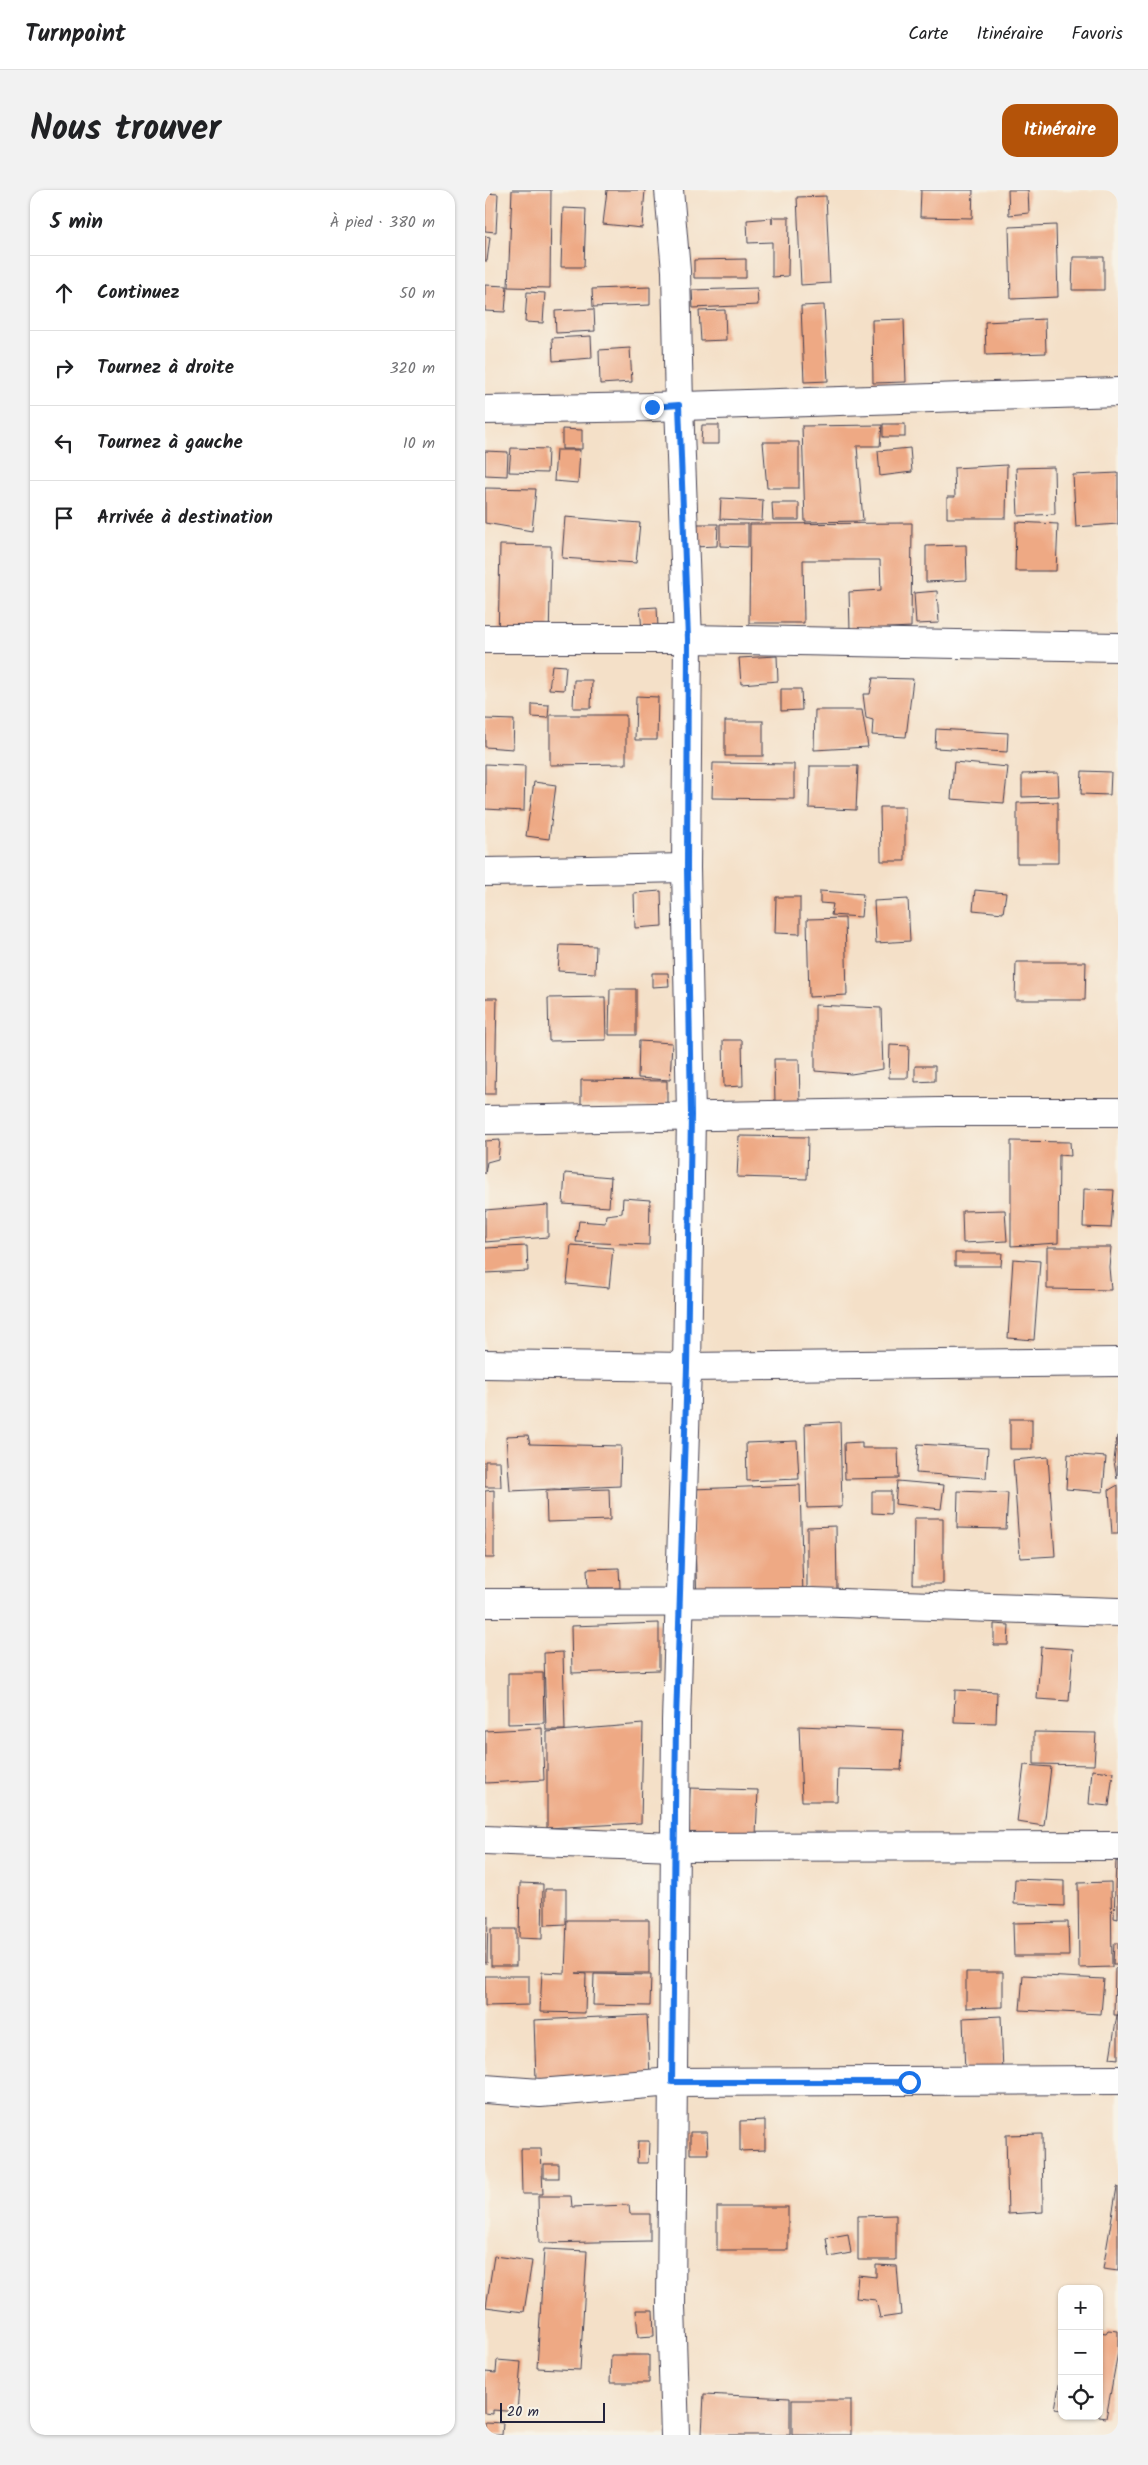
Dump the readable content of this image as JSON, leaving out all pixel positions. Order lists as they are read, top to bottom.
{
  "scale_bar": "20 m",
  "page": {
    "header": "Turnpoint",
    "nav": ["Carte", "Itinéraire", "Favoris"],
    "title": "Nous trouver",
    "buttons": "Itinéraire",
    "heading": ["5 min", "À pied · 380 m"],
    "list": [
      ["Continuez", "50 m"],
      ["Tournez à droite", "320 m"],
      ["Tournez à gauche", "10 m"],
      "Arrivée à destination"
    ],
    "map_buttons": ["+", "−"],
    "scale": "20 m"
  }
}
